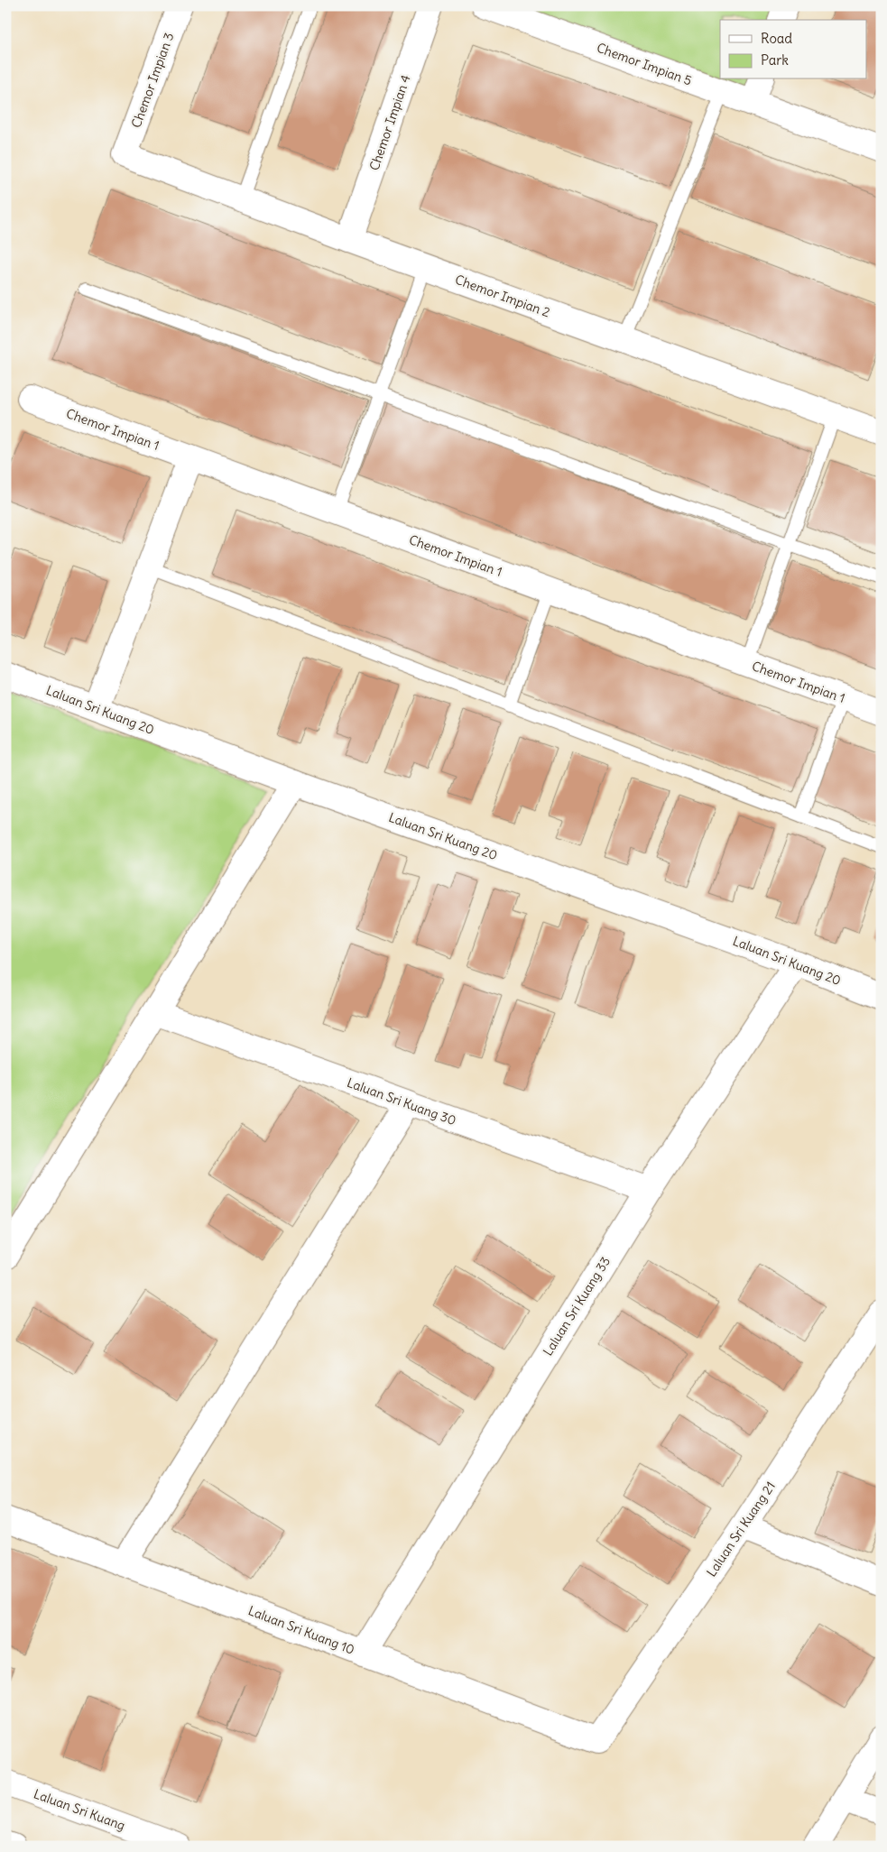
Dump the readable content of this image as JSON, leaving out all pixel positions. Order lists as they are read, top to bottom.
{
  "streets": {
    "street": [
      "Chemor Impian 5",
      "Chemor Impian 3",
      "Chemor Impian 4",
      "Chemor Impian 2",
      "Chemor Impian 1",
      "Laluan Sri Kuang 20",
      "Laluan Sri Kuang 30",
      "Laluan Sri Kuang 33",
      "Laluan Sri Kuang 21",
      "Laluan Sri Kuang 10",
      "Laluan Sri Kuang"
    ]
  },
  "crossings": [
    ["Chemor Impian 3", "Chemor Impian 2"],
    ["Chemor Impian 4", "Chemor Impian 2"],
    ["Laluan Sri Kuang 20", "Laluan Sri Kuang 33"],
    ["Laluan Sri Kuang 30", "Laluan Sri Kuang 33"],
    ["Laluan Sri Kuang 33", "Laluan Sri Kuang 10"],
    ["Laluan Sri Kuang 21", "Laluan Sri Kuang 10"]
  ],
  "legend": ["Road", "Park"]
}
